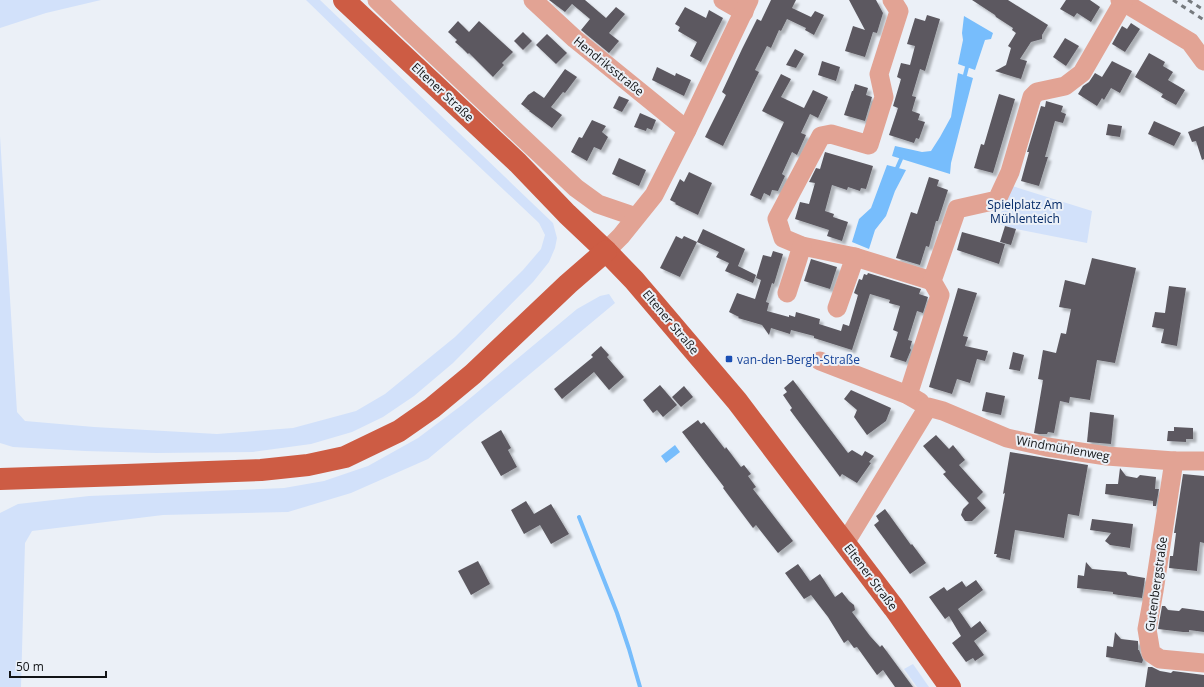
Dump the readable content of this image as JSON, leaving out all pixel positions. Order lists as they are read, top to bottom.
{
  "streets": {
    "main road": ["Eltener Straße"],
    "street": ["Hendriksstraße", "Windmühlenweg", "Gutenbergstraße"]
  },
  "crossings": [
    ["Windmühlenweg", "Gutenbergstraße"]
  ],
  "parks": ["Spielplatz Am Mühlenteich"],
  "places": {
    "transit": ["van-den-Bergh-Straße"]
  },
  "scale_bar": "50 m"
}
